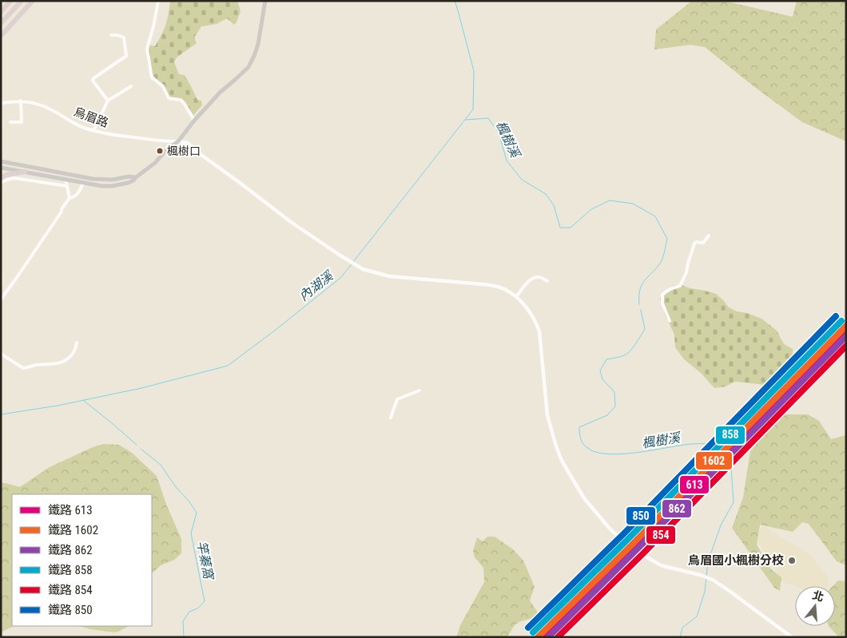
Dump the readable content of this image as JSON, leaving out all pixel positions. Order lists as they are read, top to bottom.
{
  "streets": {
    "street": ["烏眉路"]
  },
  "water": ["楓樹溪", "內湖溪", "竿蓁窩"],
  "places": ["楓樹口", "烏眉國小楓樹分校"],
  "lines": [
    "rail line 850",
    "rail line 858",
    "rail line 1602",
    "rail line 613",
    "rail line 862",
    "rail line 854"
  ],
  "legend": [
    "鐵路 613",
    "鐵路 1602",
    "鐵路 862",
    "鐵路 858",
    "鐵路 854",
    "鐵路 850"
  ],
  "north": "top"
}
